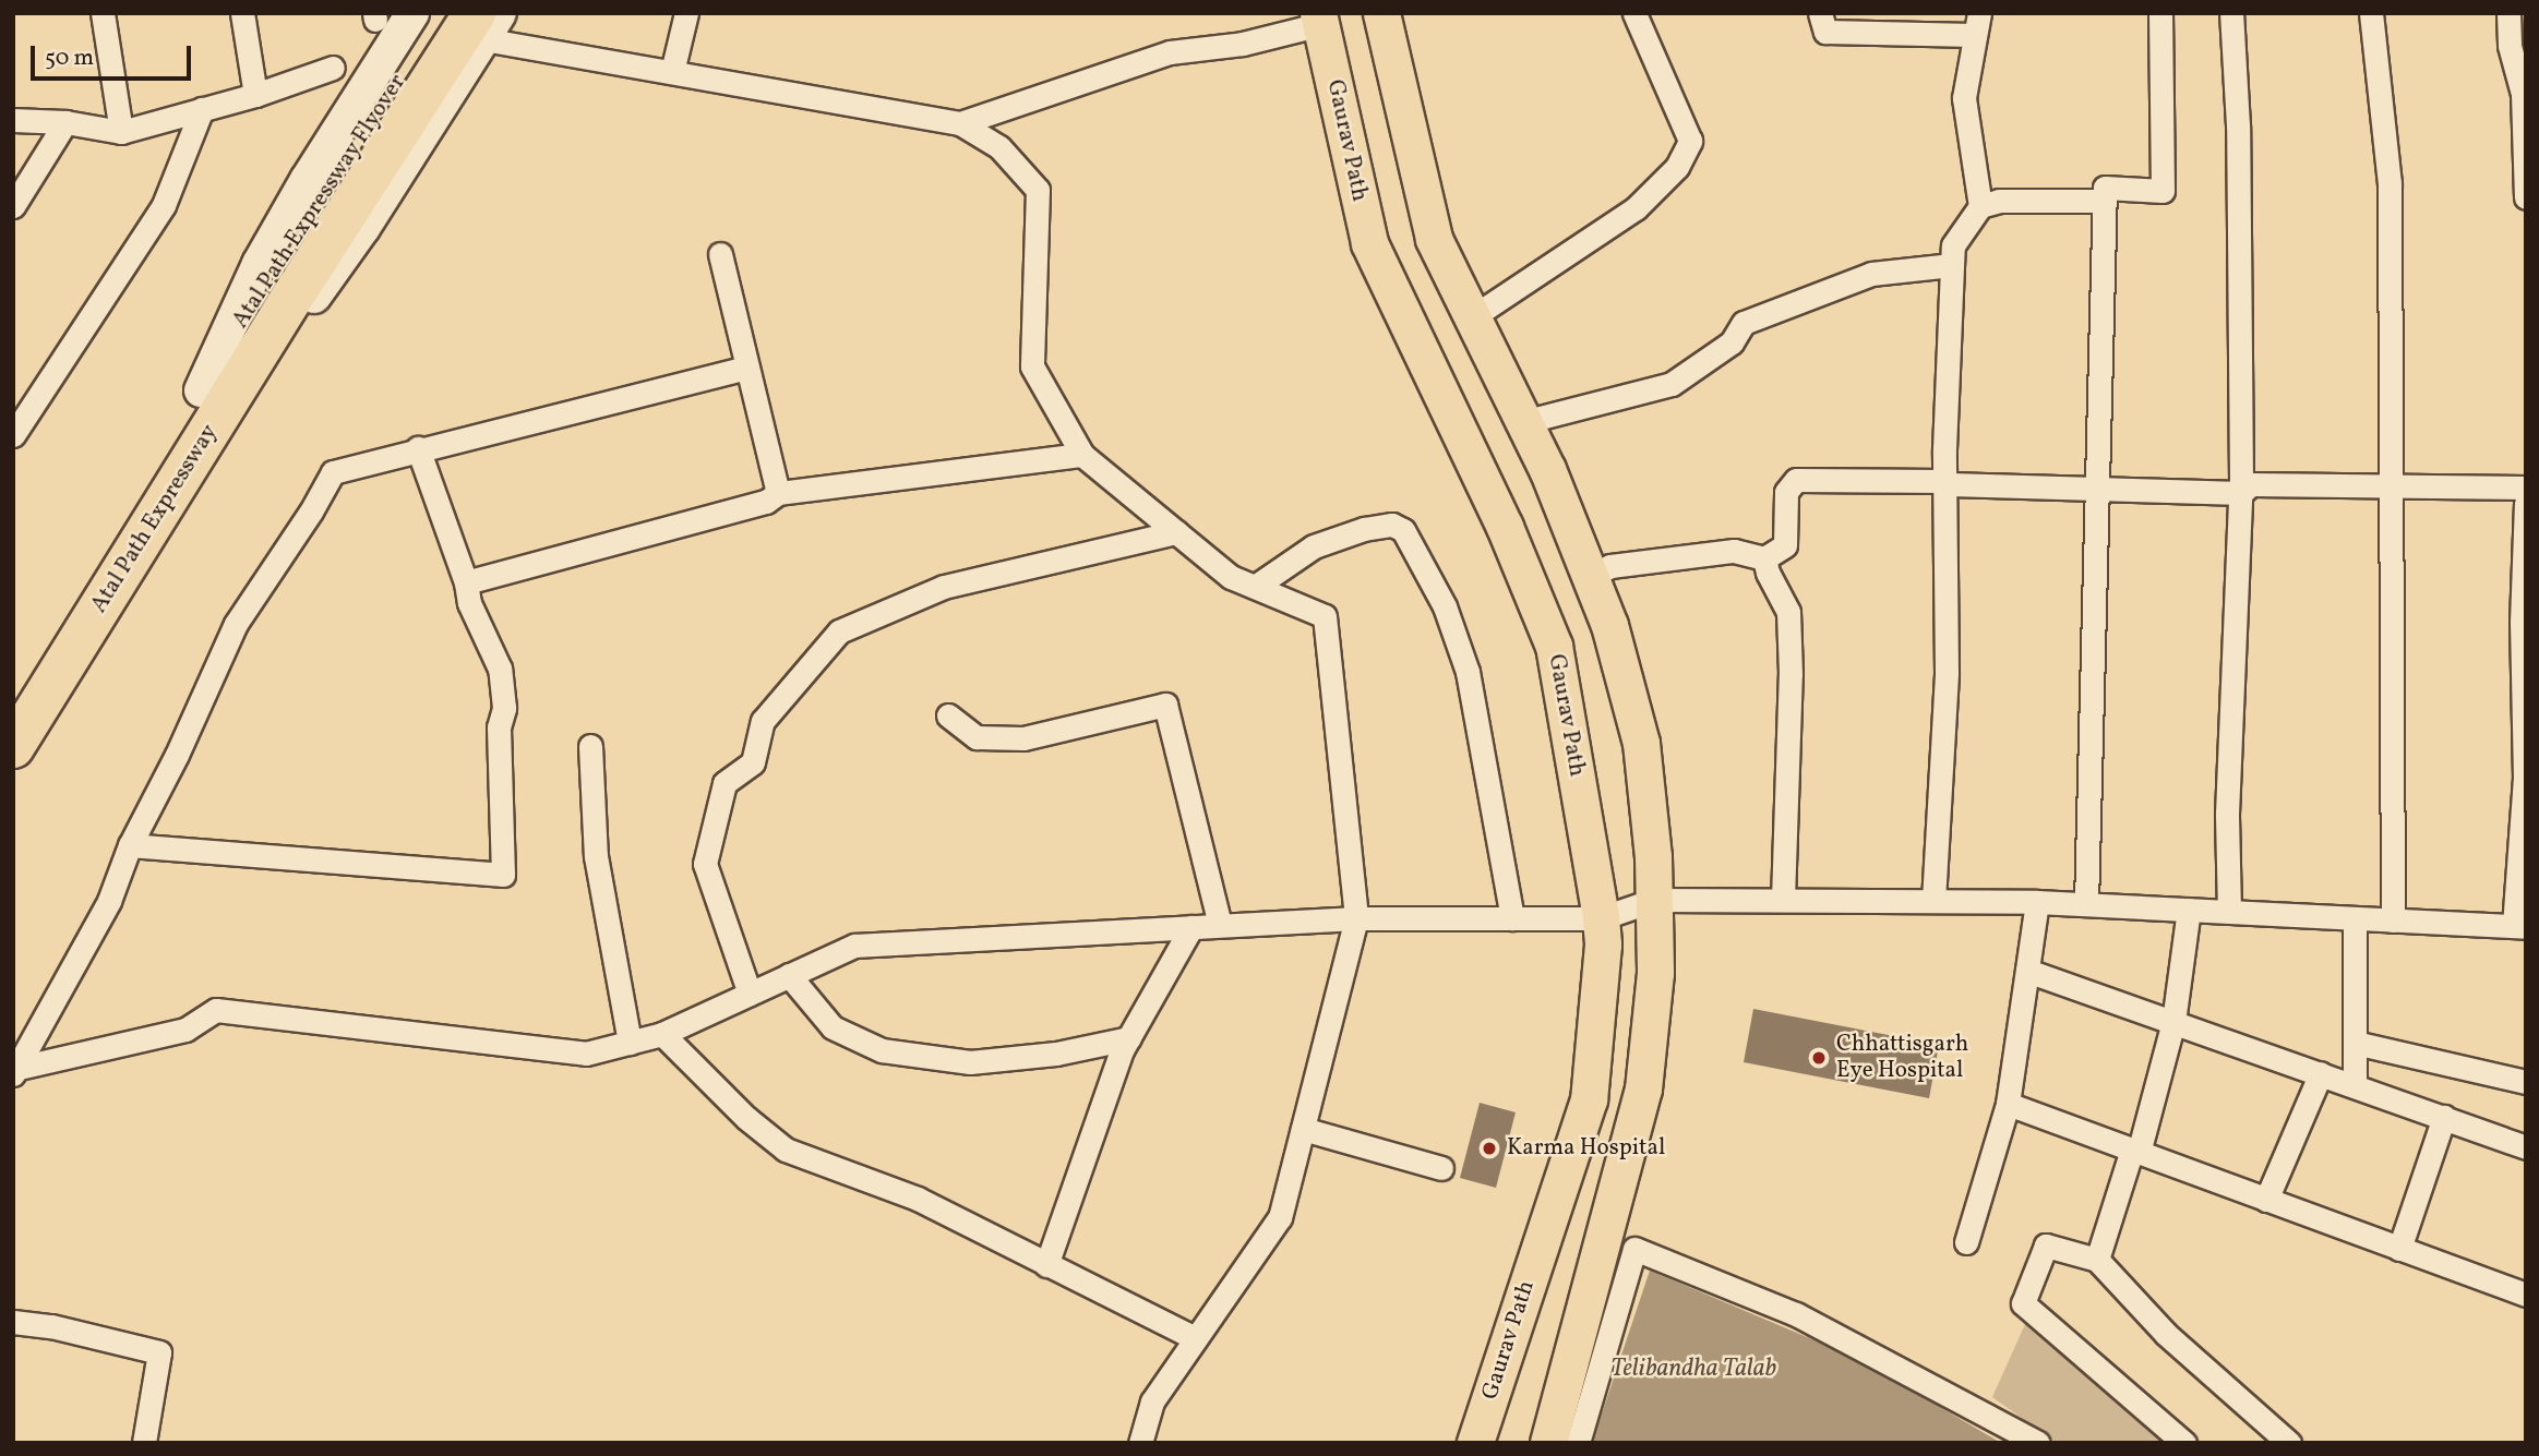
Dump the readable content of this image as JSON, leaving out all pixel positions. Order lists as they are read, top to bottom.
{
  "streets": {
    "highway": ["Atal Path Expressway Flyover", "Atal Path Expressway"],
    "main road": ["Gaurav Path"]
  },
  "crossings": [
    ["Atal Path Expressway Flyover", "Atal Path Expressway"]
  ],
  "water": ["Telibandha Talab"],
  "places": ["Chhattisgarh Eye Hospital", "Karma Hospital"],
  "scale_bar": "50 m"
}
